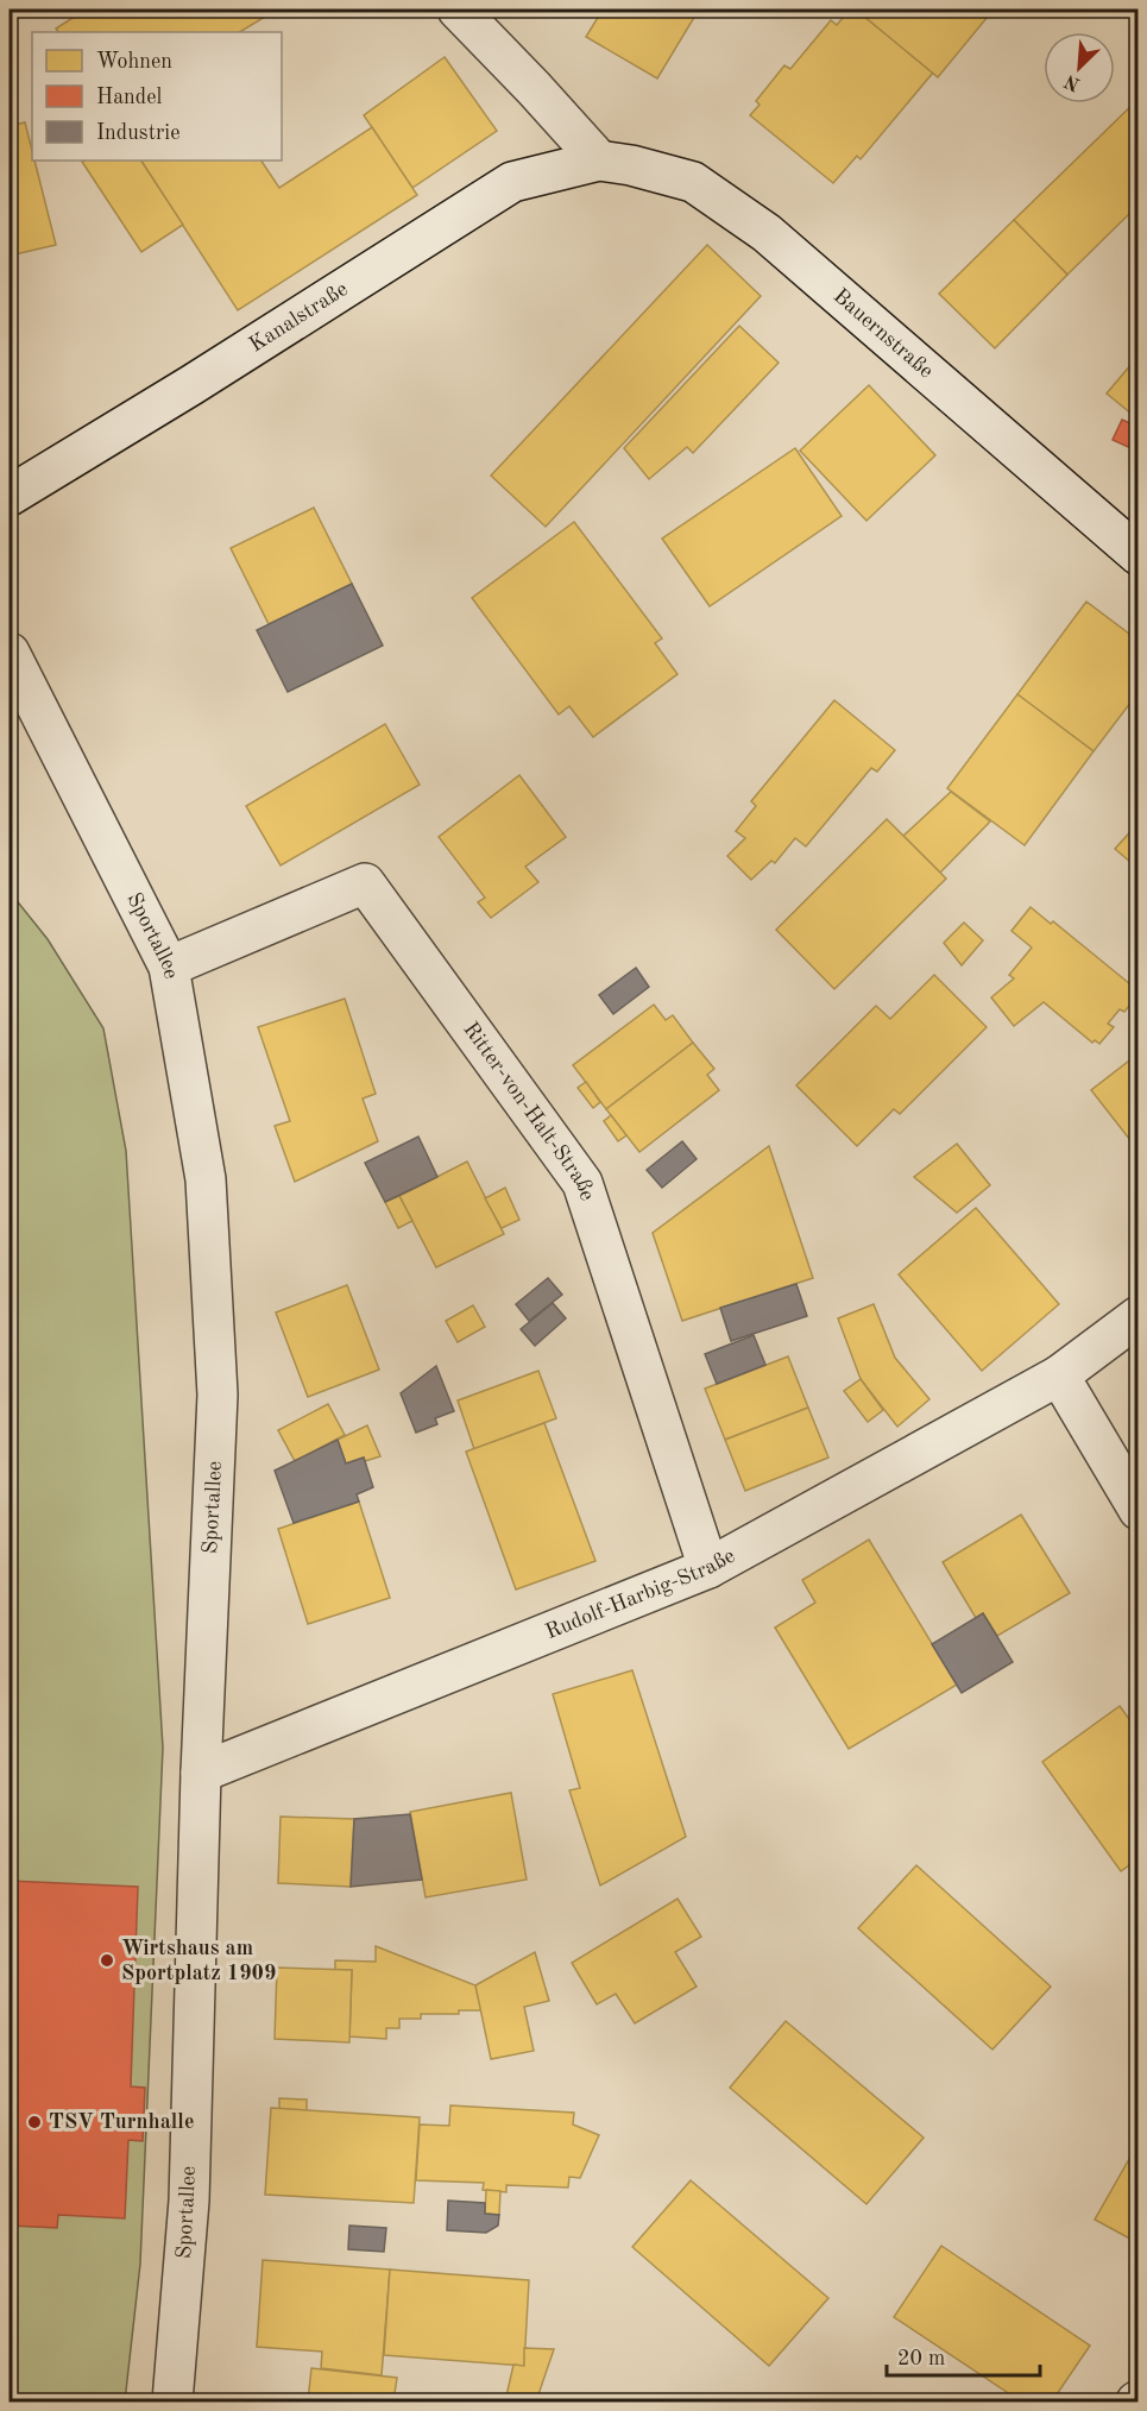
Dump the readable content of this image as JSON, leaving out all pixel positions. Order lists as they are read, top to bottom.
{
  "streets": {
    "street": [
      "Kanalstraße",
      "Bauernstraße",
      "Sportallee",
      "Ritter-von-Halt-Straße",
      "Rudolf-Harbig-Straße"
    ]
  },
  "crossings": [
    ["Kanalstraße", "Bauernstraße"],
    ["Sportallee", "Ritter-von-Halt-Straße"],
    ["Sportallee", "Rudolf-Harbig-Straße"],
    ["Ritter-von-Halt-Straße", "Rudolf-Harbig-Straße"]
  ],
  "places": ["Wirtshaus am Sportplatz 1909", "TSV Turnhalle"],
  "legend": ["Wohnen", "Handel", "Industrie"],
  "scale_bar": "20 m",
  "north": "bottom left"
}
